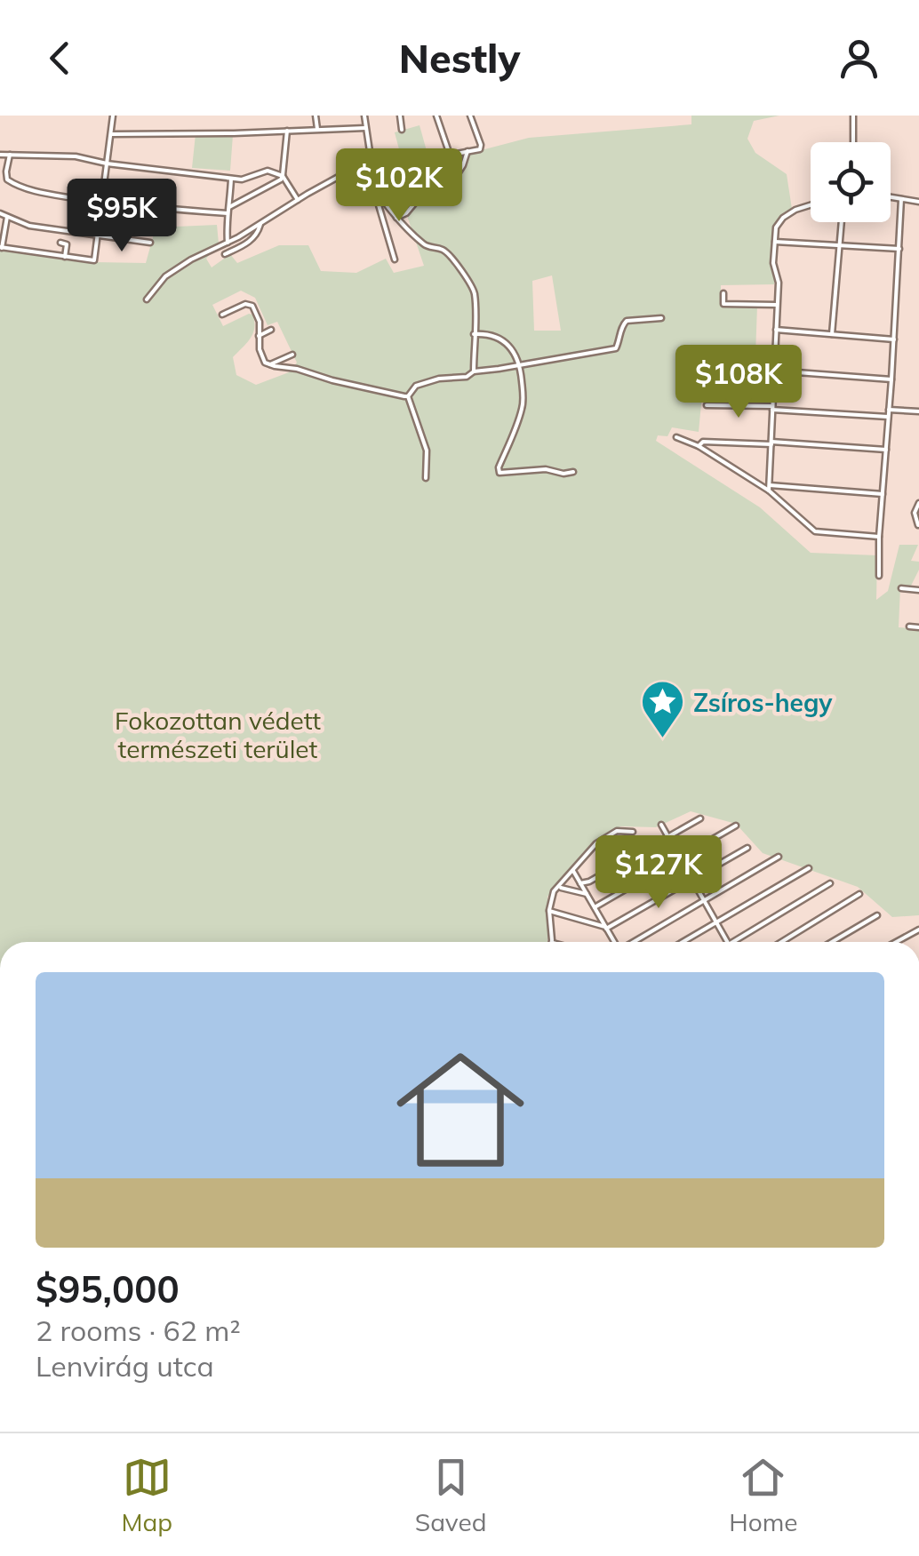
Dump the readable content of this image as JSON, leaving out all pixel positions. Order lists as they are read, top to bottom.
{
  "parks": ["Fokozottan védett természeti terület"],
  "places": {
    "place": ["Zsíros-hegy"]
  },
  "page": {
    "header": "Nestly",
    "price": [
      "$102K",
      "$95K",
      "$108K",
      "$127K"
    ],
    "list": [
      {
        "name": "$95,000",
        "note": "2 rooms · 62 m² · Lenvirág utca"
      }
    ],
    "tabs": ["Map", "Saved", "Home"]
  }
}
